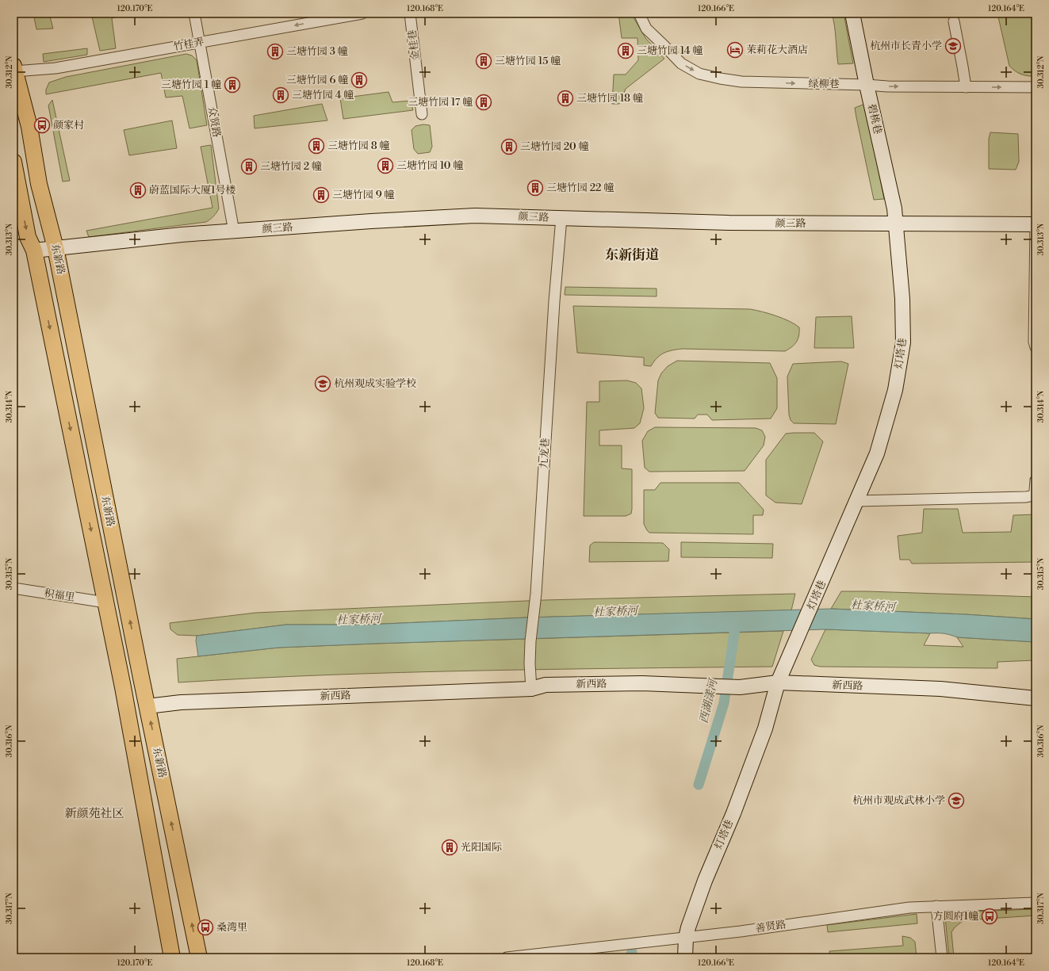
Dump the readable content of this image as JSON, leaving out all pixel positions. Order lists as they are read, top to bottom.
{
  "streets": {
    "main road": ["东新路"],
    "street": [
      "竹桂弄",
      "金桂巷",
      "绿柳巷",
      "碧桃巷",
      "众贤路",
      "颜三路",
      "灯塔巷",
      "九龙巷",
      "积福里",
      "新西路",
      "善贤路"
    ]
  },
  "crossings": [
    ["竹桂弄", "众贤路"],
    ["竹桂弄", "东新路"],
    ["绿柳巷", "碧桃巷"],
    ["碧桃巷", "颜三路"],
    ["碧桃巷", "灯塔巷"],
    ["众贤路", "颜三路"],
    ["颜三路", "东新路"],
    ["颜三路", "灯塔巷"],
    ["颜三路", "九龙巷"],
    ["东新路", "积福里"],
    ["东新路", "新西路"],
    ["灯塔巷", "新西路"],
    ["灯塔巷", "善贤路"],
    ["九龙巷", "新西路"]
  ],
  "one_way": ["竹桂弄", "绿柳巷"],
  "districts": ["东新街道", "新颜苑社区"],
  "water": ["杜家桥河", "西湖漾河"],
  "places": {
    "school or university": ["杭州市长青小学", "杭州观成实验学校", "杭州市观成武林小学"],
    "hotel": ["茉莉花大酒店"],
    "building": [
      "三塘竹园 14 幢",
      "三塘竹园 3 幢",
      "三塘竹园 15 幢",
      "三塘竹园 6 幢",
      "三塘竹园 1 幢",
      "三塘竹园 4 幢",
      "三塘竹园 18 幢",
      "三塘竹园 17 幢",
      "三塘竹园 8 幢",
      "三塘竹园 20 幢",
      "三塘竹园 10 幢",
      "三塘竹园 2 幢",
      "三塘竹园 22 幢",
      "蔚蓝国际大厦1号楼",
      "三塘竹园 9 幢",
      "光阳国际"
    ],
    "bus stop": ["颜家村", "方圆府1幢", "桑湾里"]
  },
  "coordinates": [
    "120.170°E",
    "120.168°E",
    "120.166°E",
    "120.164°E",
    "30.312°N",
    "30.313°N",
    "30.314°N",
    "30.315°N",
    "30.316°N",
    "30.317°N"
  ]
}
